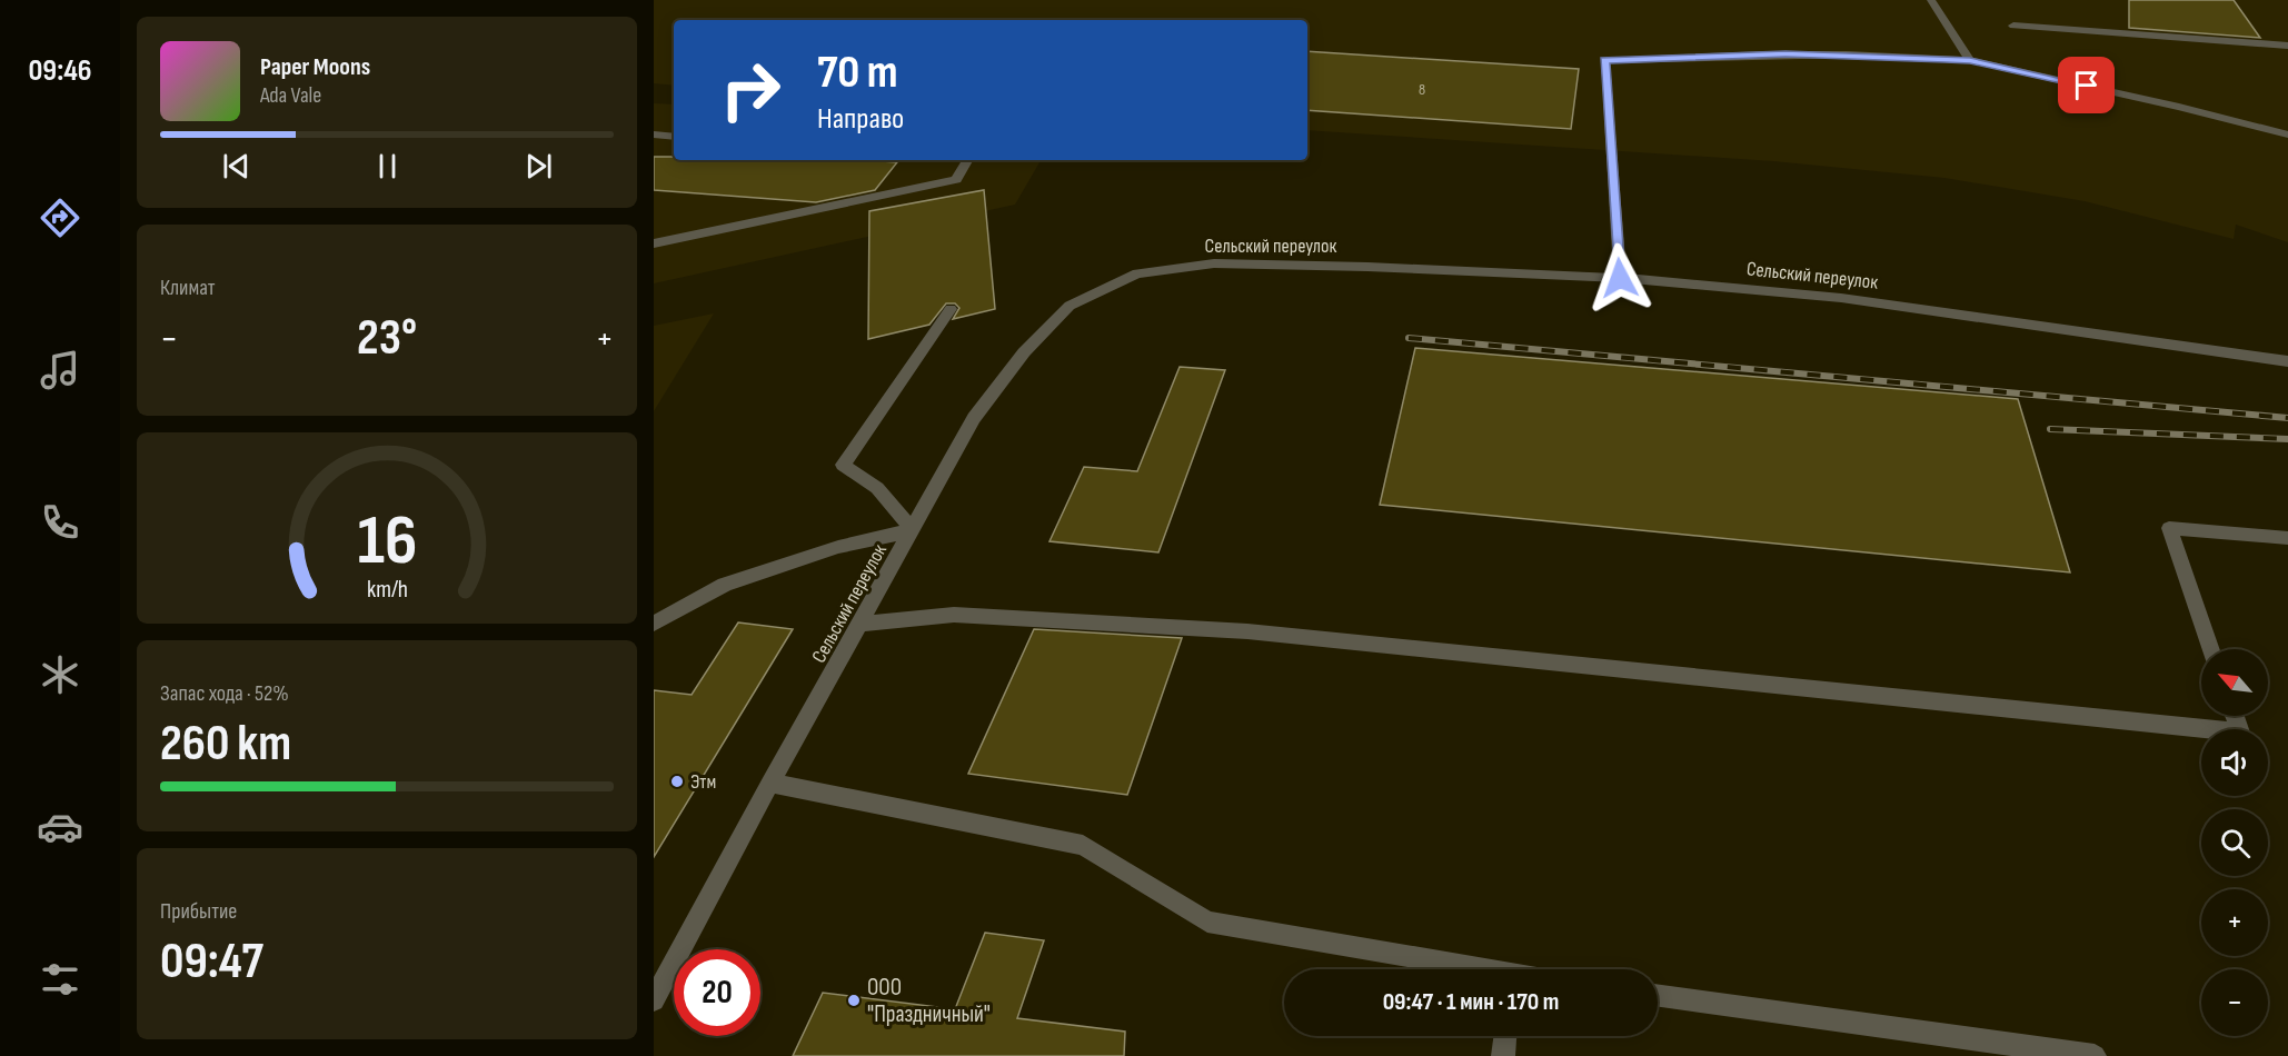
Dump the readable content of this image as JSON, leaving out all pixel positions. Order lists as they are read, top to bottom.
{
  "streets": {
    "street": ["Сельский переулок"]
  },
  "places": ["Этм", "ООО \"Праздничный\""],
  "house_numbers": ["8"],
  "north": "top left",
  "page": {
    "tabs": "09:46",
    "turn": ["70 m", "Направо"],
    "song": ["Paper Moons", "Ada Vale"],
    "tile": [
      "Климат",
      ["Запас хода · 52%", "260 km"],
      ["Прибытие", "09:47"]
    ],
    "heat": ["−", "23°", "+"],
    "map_buttons": ["+", "−"],
    "limit": "20",
    "trip": "09:47 · 1 мин · 170 m",
    "gauge": ["16", "km/h"]
  }
}
